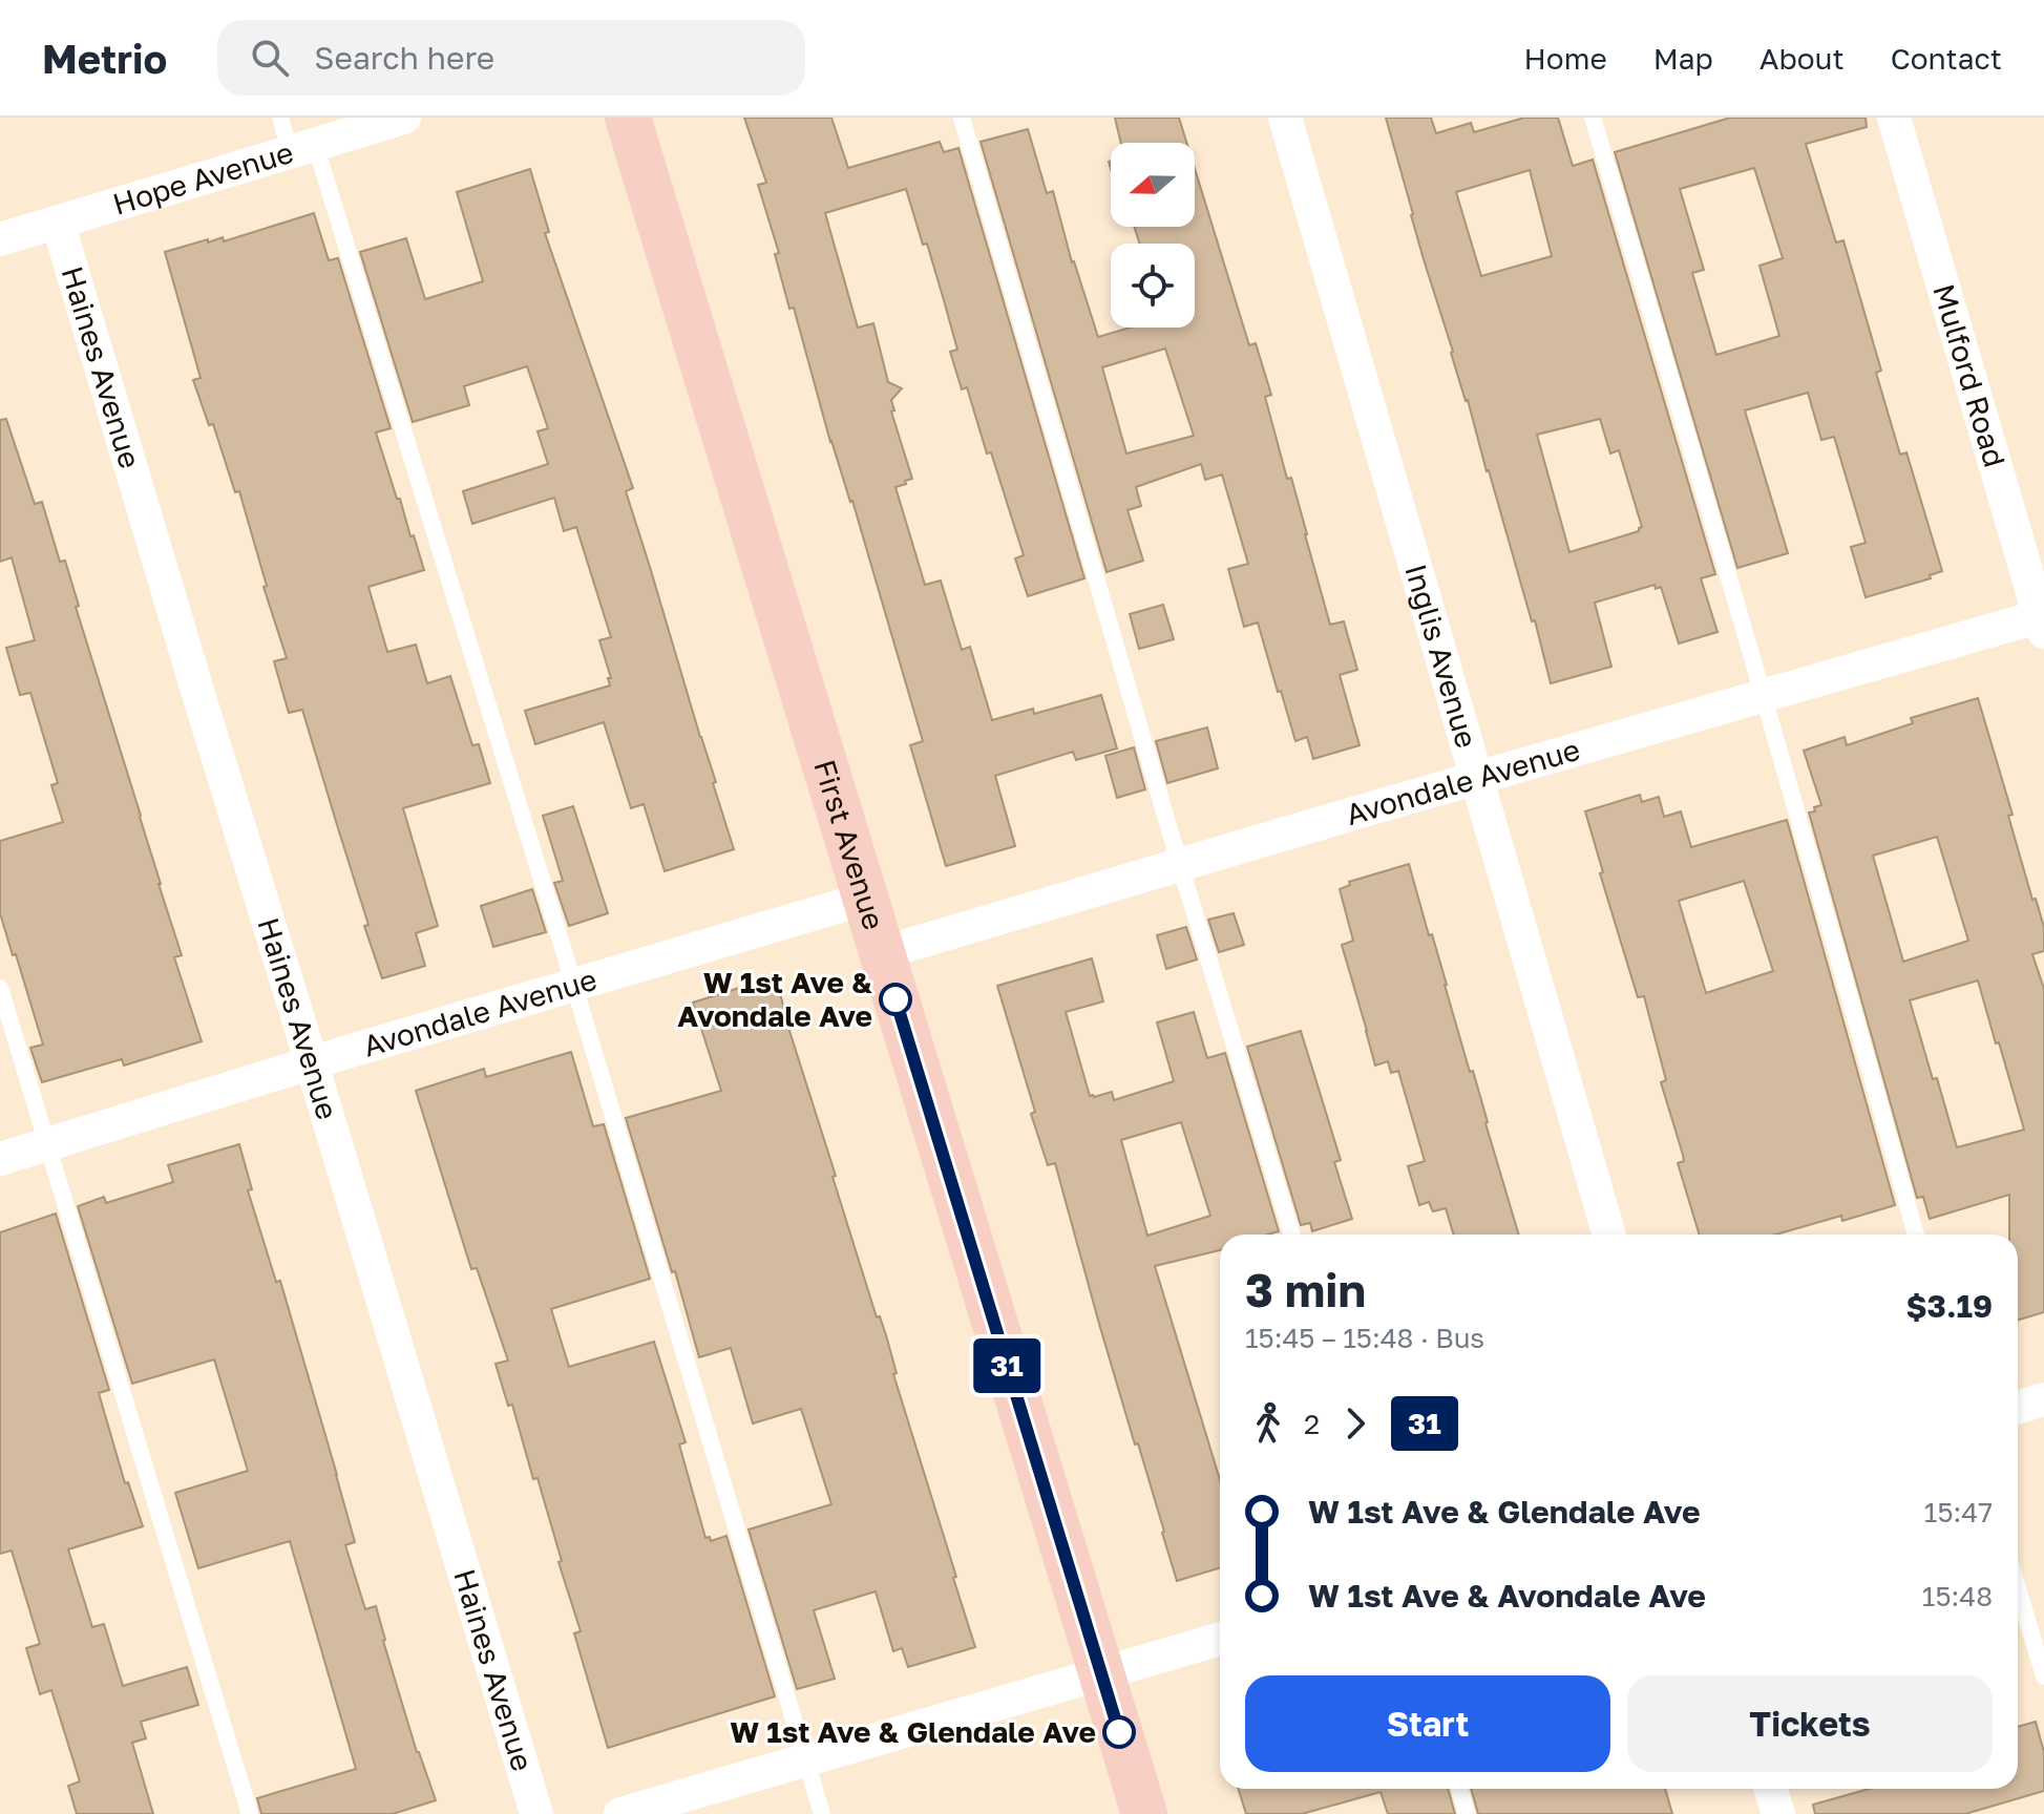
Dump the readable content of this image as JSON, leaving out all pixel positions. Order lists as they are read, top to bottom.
{
  "streets": {
    "street": [
      "Hope Avenue",
      "Haines Avenue",
      "Mulford Road",
      "Inglis Avenue",
      "Avondale Avenue",
      "First Avenue"
    ]
  },
  "crossings": [
    ["Hope Avenue", "Haines Avenue"],
    ["Haines Avenue", "Avondale Avenue"],
    ["Mulford Road", "Avondale Avenue"],
    ["Inglis Avenue", "Avondale Avenue"],
    ["Avondale Avenue", "First Avenue"]
  ],
  "places": ["W 1st Ave & Avondale Ave", "W 1st Ave & Glendale Ave"],
  "lines": ["bus line 31"],
  "north": "left",
  "page": {
    "header": "Metrio",
    "search": "Search here",
    "nav": [
      "Home",
      "Map",
      "About",
      "Contact"
    ],
    "on_map": "31",
    "heading": ["3 min", "15:45 – 15:48 · Bus", "$3.19"],
    "legs": ["2", "31"],
    "list": [
      {
        "name": "W 1st Ave & Glendale Ave",
        "value": "15:47"
      },
      {
        "name": "W 1st Ave & Avondale Ave",
        "value": "15:48"
      }
    ],
    "buttons": ["Start", "Tickets"]
  }
}
